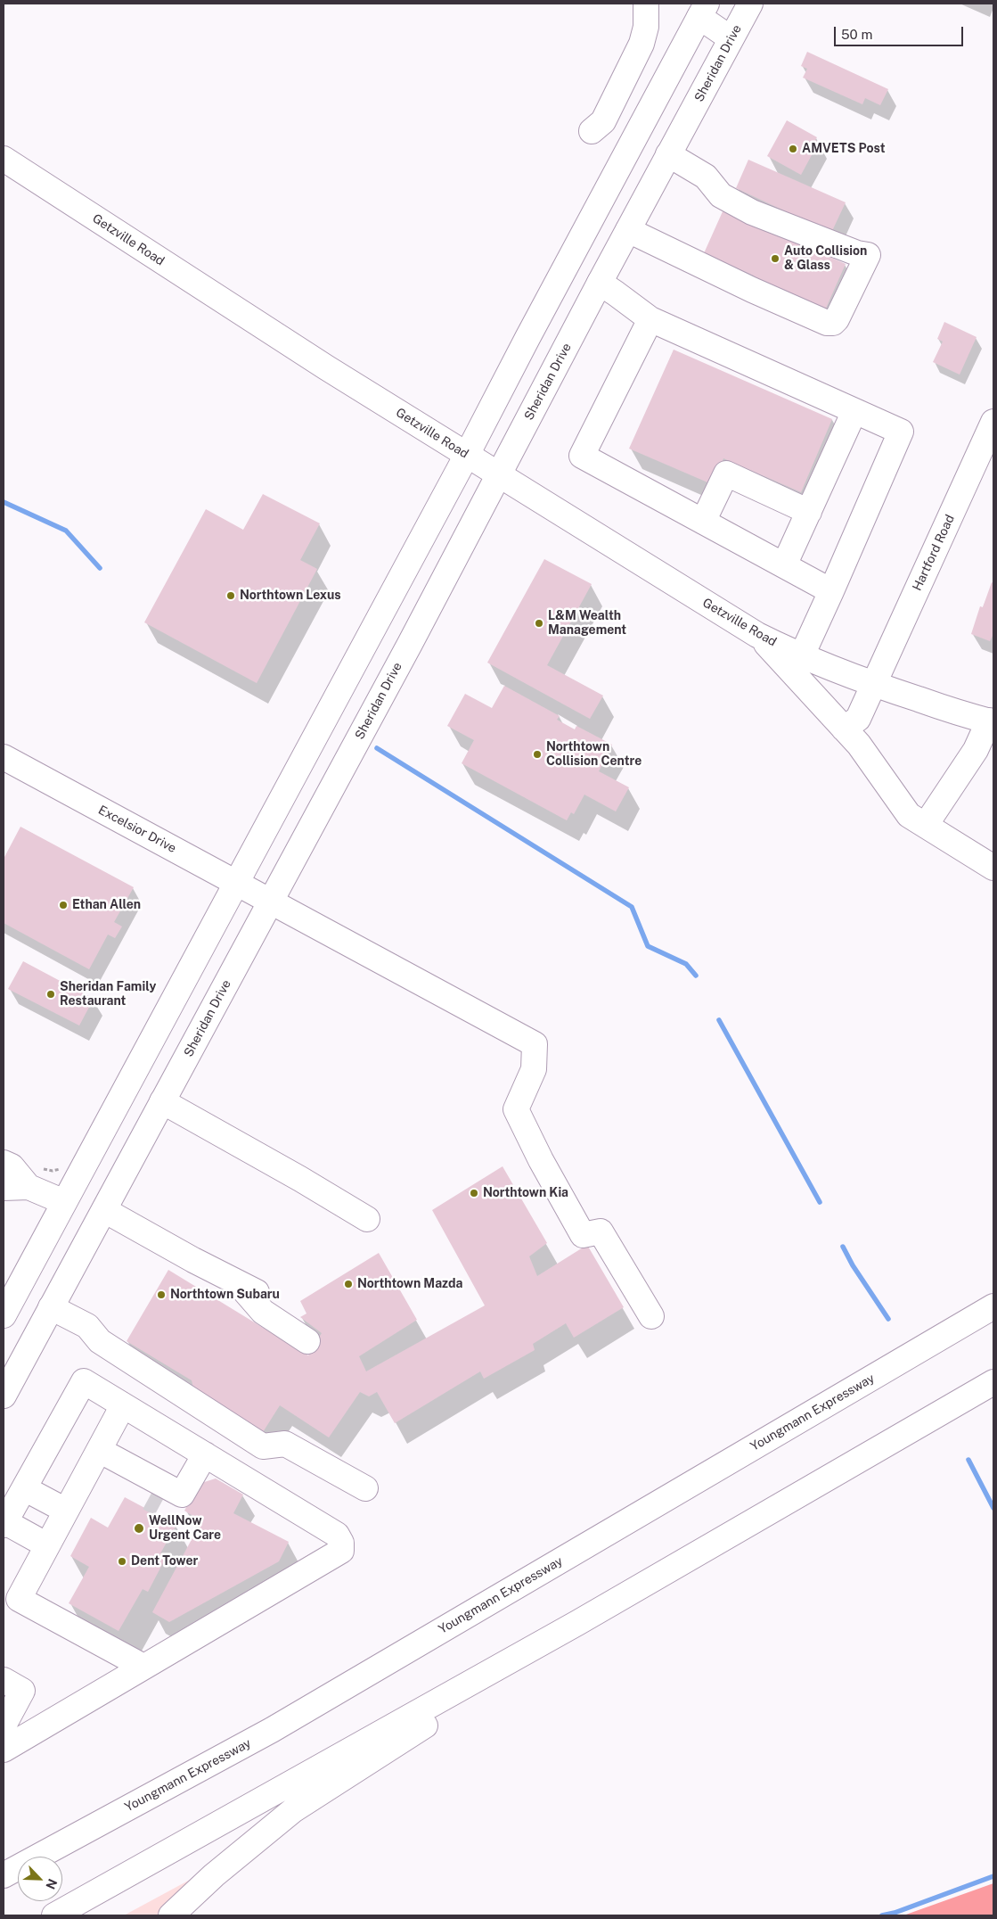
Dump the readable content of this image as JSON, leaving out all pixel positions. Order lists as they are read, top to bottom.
{
  "streets": {
    "main road": [
      "Sheridan Drive",
      "Getzville Road",
      "Hartford Road",
      "Excelsior Drive",
      "Youngmann Expressway"
    ]
  },
  "crossings": [
    ["Sheridan Drive", "Getzville Road"],
    ["Sheridan Drive", "Excelsior Drive"],
    ["Getzville Road", "Hartford Road"]
  ],
  "places": [
    "AMVETS Post",
    "Auto Collision & Glass",
    "Northtown Lexus",
    "L&M Wealth Management",
    "Northtown Collision Centre",
    "Ethan Allen",
    "Sheridan Family Restaurant",
    "Northtown Kia",
    "Northtown Mazda",
    "Northtown Subaru",
    "WellNow Urgent Care",
    "Dent Tower"
  ],
  "scale_bar": "50 m",
  "north": "bottom right"
}
